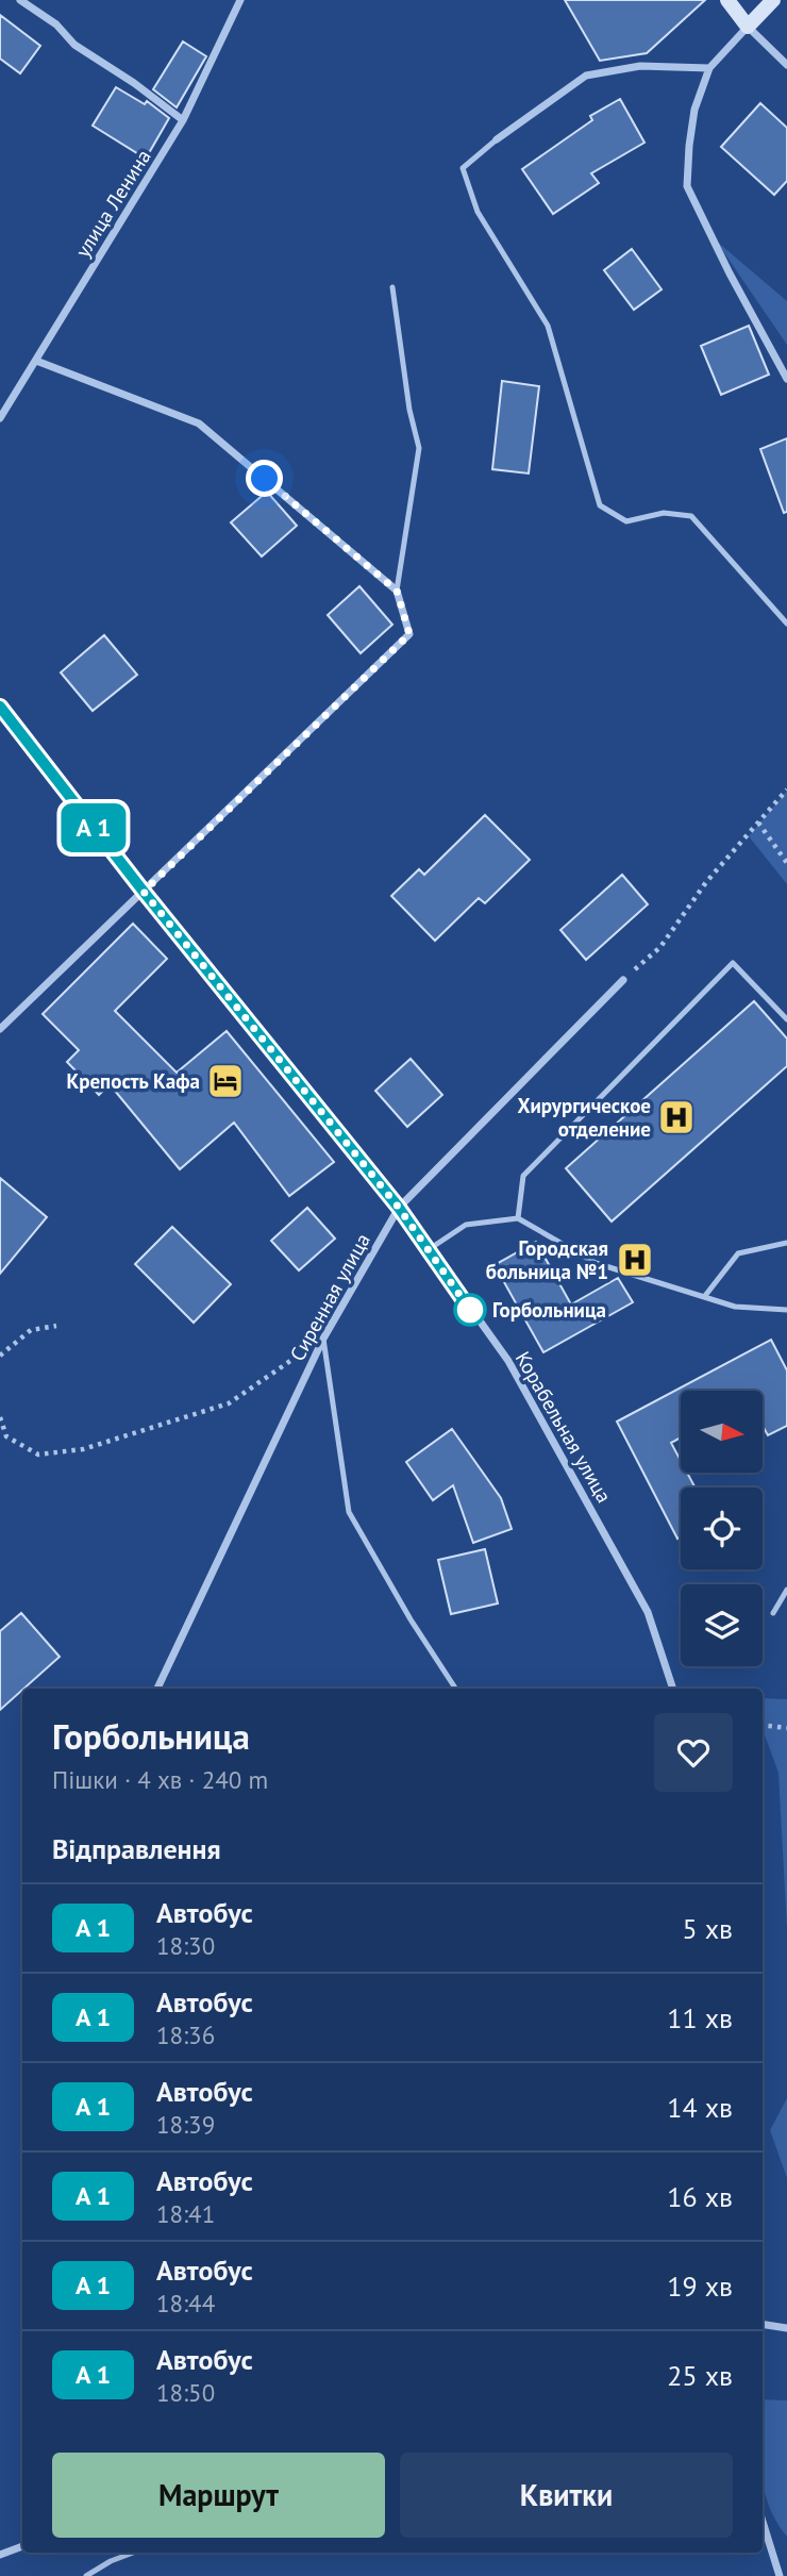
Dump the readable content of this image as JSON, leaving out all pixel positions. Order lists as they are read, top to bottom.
{
  "streets": {
    "street": ["улица Ленина", "Сиренная улица", "Корабельная улица"]
  },
  "crossings": [
    ["Сиренная улица", "Корабельная улица"]
  ],
  "places": {
    "hotel": ["Крепость Кафа"],
    "hospital": ["Хирургическое отделение", "Городская больница №1"],
    "other": ["Горбольница"]
  },
  "north": "right",
  "page": {
    "on_map": "A 1",
    "heading": [
      ["Горбольница", "Пішки · 4 хв · 240 m"],
      "Відправлення"
    ],
    "list": [
      {
        "mark": "A 1",
        "name": "Автобус",
        "note": "18:30",
        "value": "5 хв"
      },
      {
        "mark": "A 1",
        "name": "Автобус",
        "note": "18:36",
        "value": "11 хв"
      },
      {
        "mark": "A 1",
        "name": "Автобус",
        "note": "18:39",
        "value": "14 хв"
      },
      {
        "mark": "A 1",
        "name": "Автобус",
        "note": "18:41",
        "value": "16 хв"
      },
      {
        "mark": "A 1",
        "name": "Автобус",
        "note": "18:44",
        "value": "19 хв"
      },
      {
        "mark": "A 1",
        "name": "Автобус",
        "note": "18:50",
        "value": "25 хв"
      }
    ],
    "buttons": ["Маршрут", "Квитки"]
  }
}
